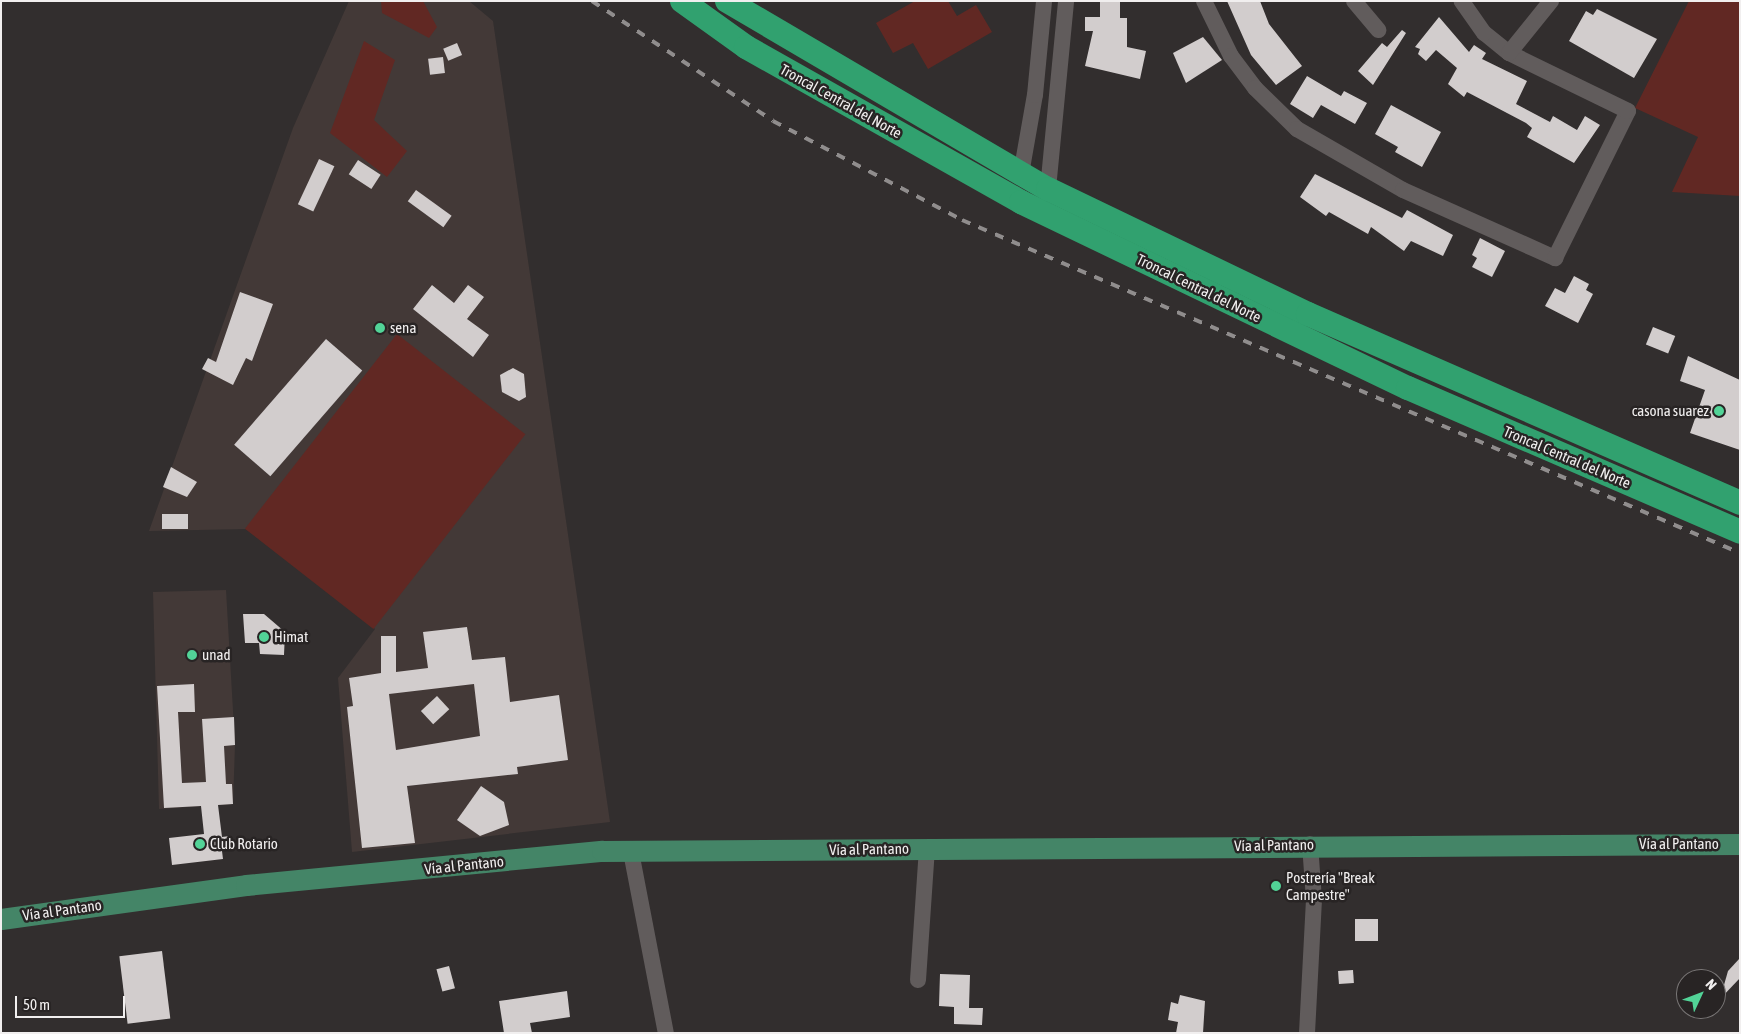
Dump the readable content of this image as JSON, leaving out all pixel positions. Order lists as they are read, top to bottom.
{
  "streets": {
    "highway": ["Troncal Central del Norte"],
    "main road": ["Vía al Pantano"]
  },
  "places": [
    "sena",
    "casona suarez",
    "Himat",
    "unad",
    "Club Rotario",
    "Postrería \"Break Campestre\""
  ],
  "scale_bar": "50 m",
  "north": "top right"
}
